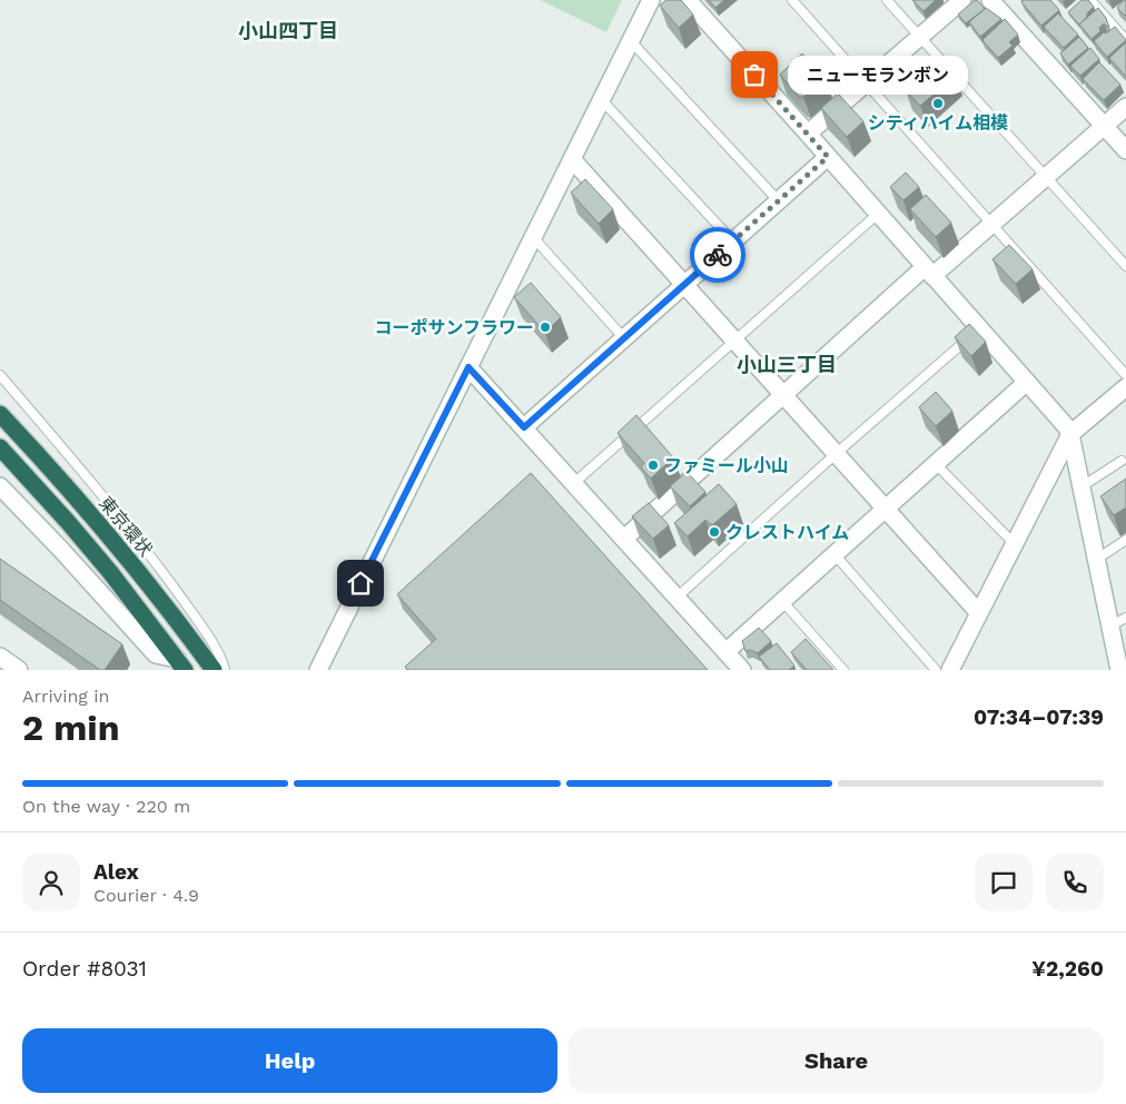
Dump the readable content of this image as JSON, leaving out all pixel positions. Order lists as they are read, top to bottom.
{
  "streets": {
    "highway": ["東京環状"]
  },
  "districts": ["小山四丁目", "小山三丁目"],
  "places": [
    "ニューモランボン",
    "シティハイム相模",
    "コーポサンフラワー",
    "ファミール小山",
    "クレストハイム"
  ],
  "page": {
    "bubble": "ニューモランボン",
    "heading": ["2 min", "Arriving in", "07:34–07:39"],
    "panel": [
      "Alex",
      "Courier · 4.9",
      "Order #8031",
      "¥2,260"
    ],
    "bar": "On the way · 220 m",
    "buttons": ["Help", "Share"]
  }
}
